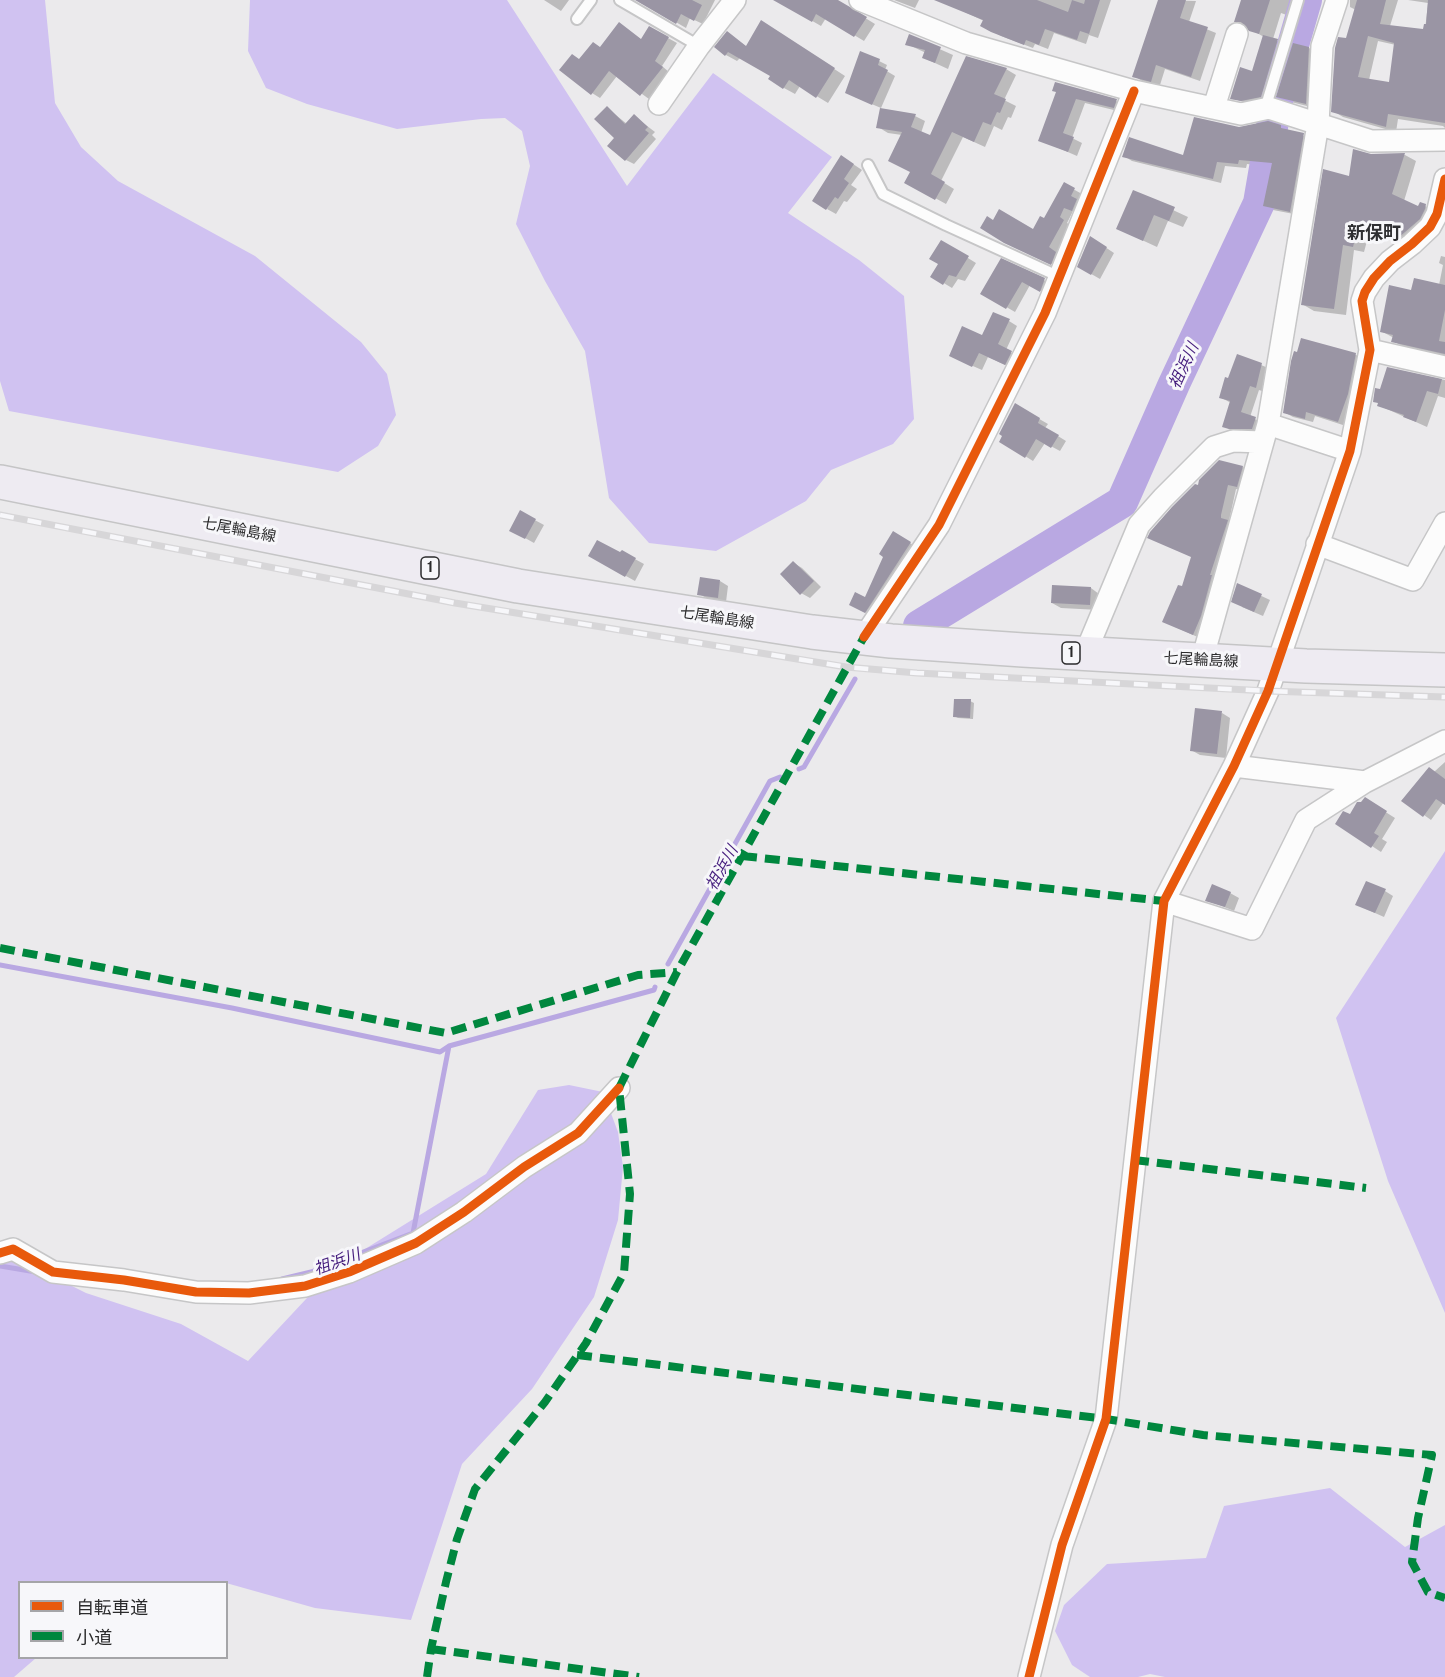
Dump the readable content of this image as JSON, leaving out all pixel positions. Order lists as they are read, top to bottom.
{
  "streets": {
    "main road": ["七尾輪島線", "1"]
  },
  "districts": ["新保町"],
  "water": ["祖浜川"],
  "legend": ["自転車道", "小道"]
}
